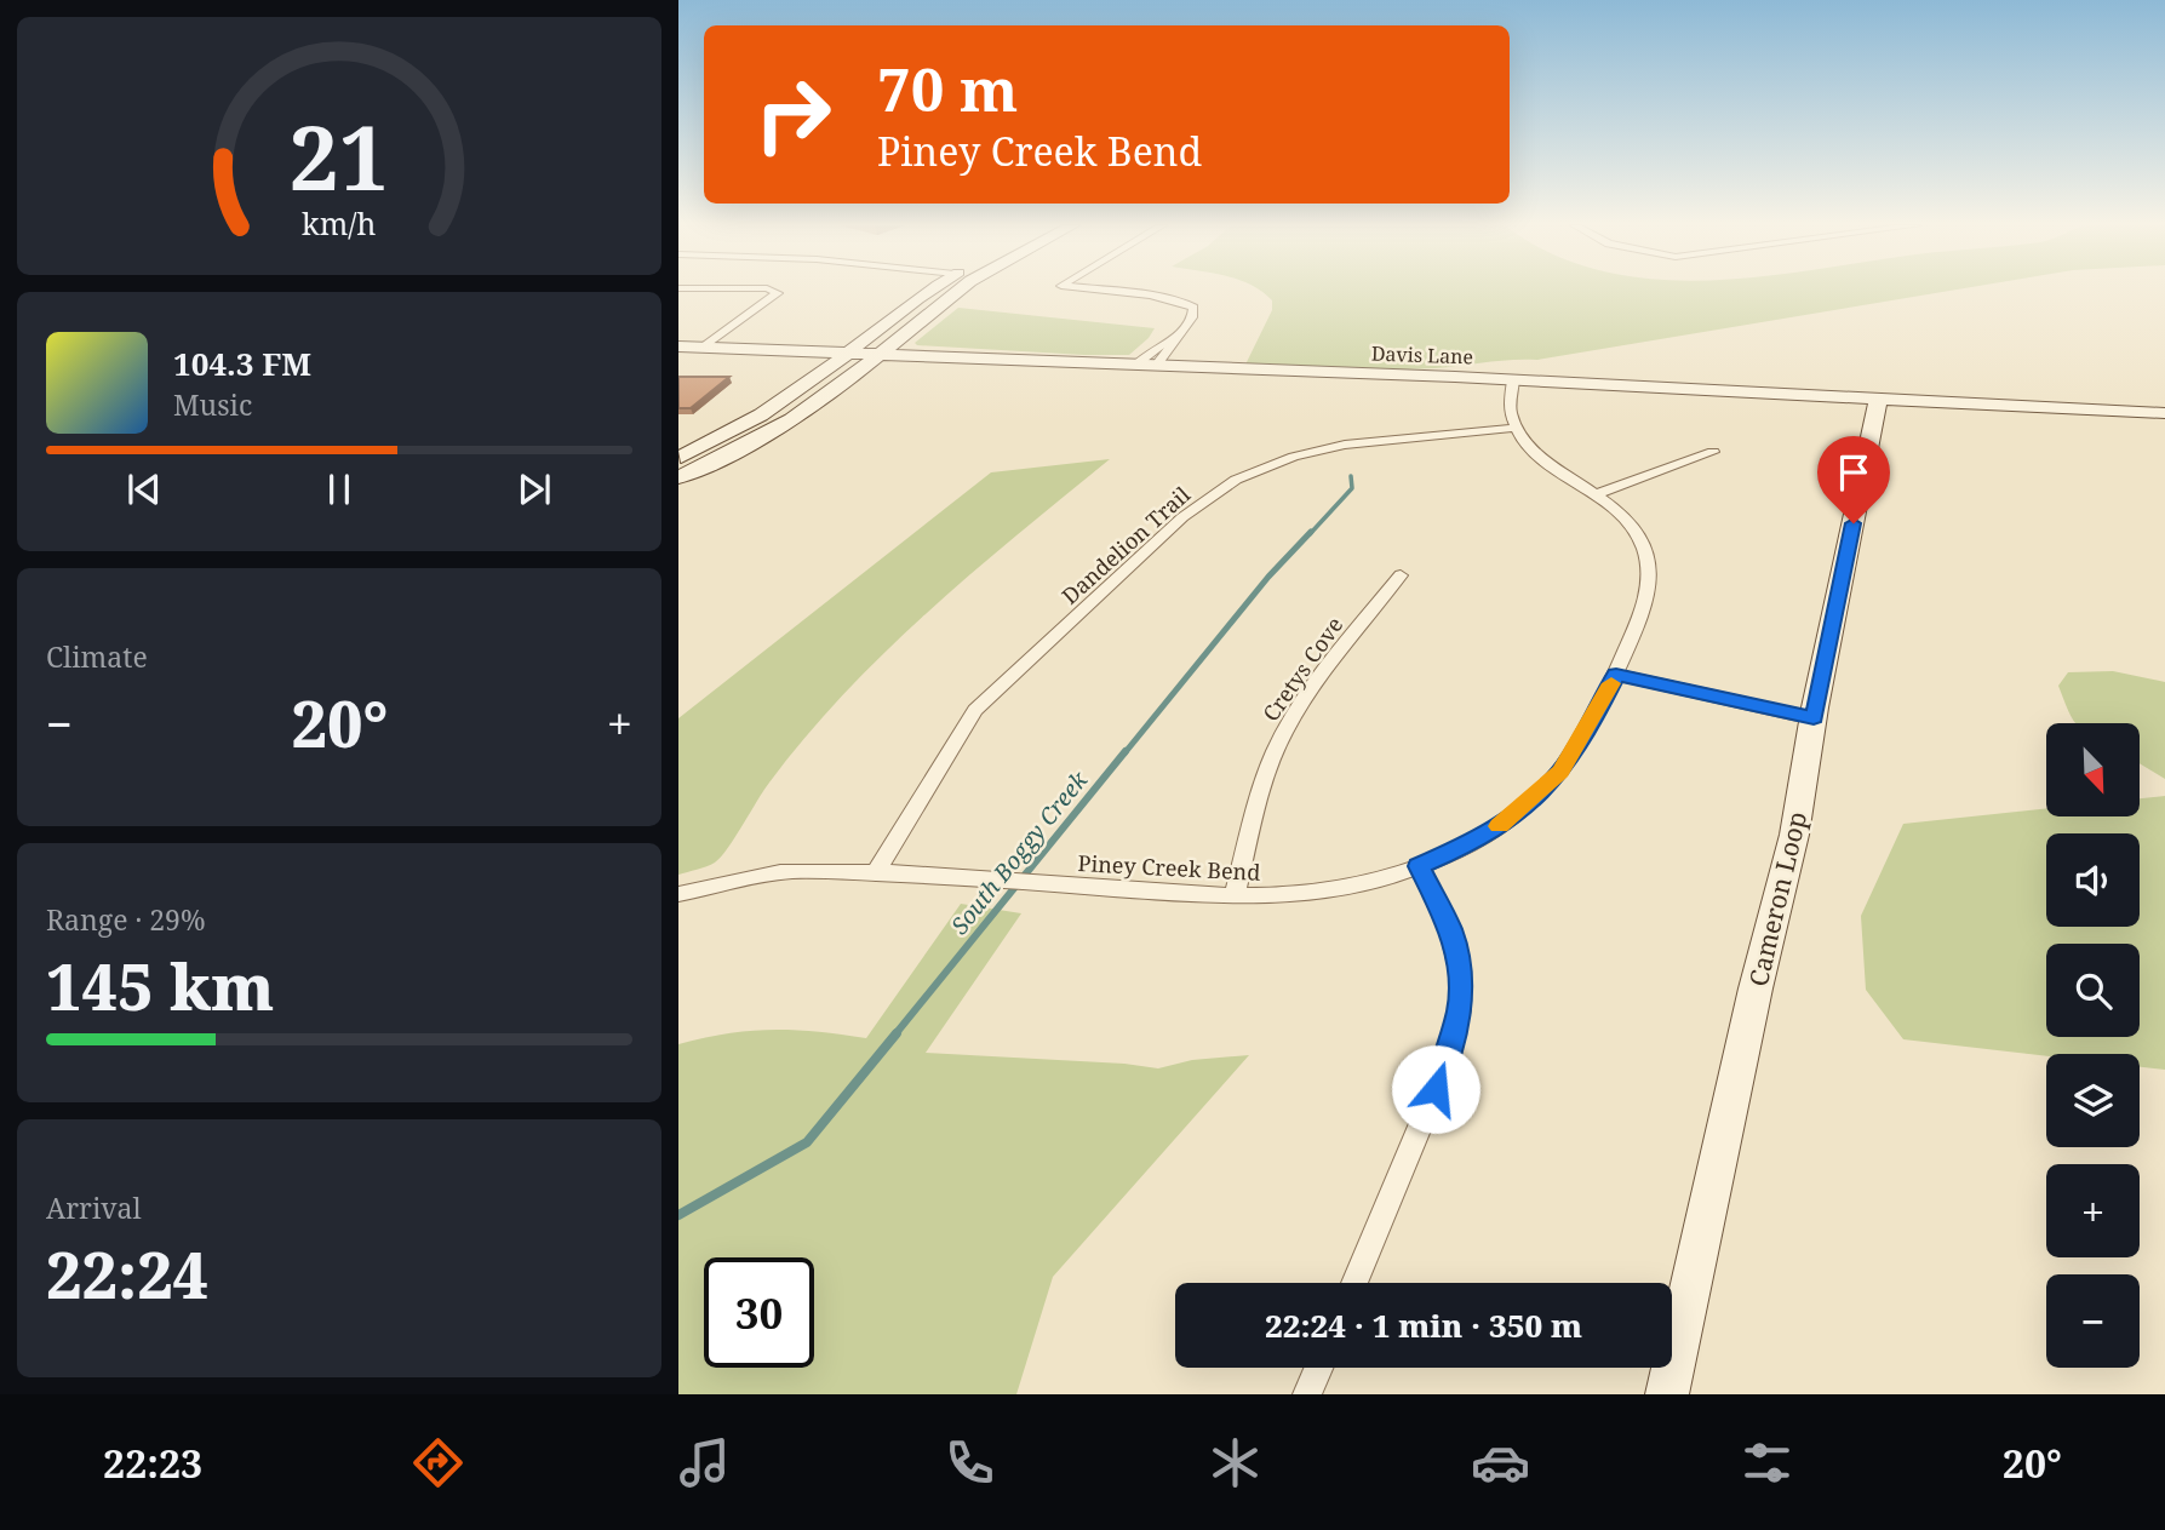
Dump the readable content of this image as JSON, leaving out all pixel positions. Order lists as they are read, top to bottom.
{
  "streets": {
    "street": [
      "Davis Lane",
      "Dandelion Trail",
      "Cretys Cove",
      "Piney Creek Bend",
      "Cameron Loop"
    ]
  },
  "crossings": [
    ["Davis Lane", "Cameron Loop"],
    ["Dandelion Trail", "Piney Creek Bend"],
    ["Cretys Cove", "Piney Creek Bend"]
  ],
  "water": ["South Boggy Creek"],
  "north": "bottom right",
  "page": {
    "turn": ["70 m", "Piney Creek Bend"],
    "song": ["104.3 FM", "Music"],
    "tile": [
      "Climate",
      ["Range · 29%", "145 km"],
      ["Arrival", "22:24"]
    ],
    "heat": ["−", "20°", "+"],
    "map_buttons": ["+", "−"],
    "limit": "30",
    "trip": "22:24 · 1 min · 350 m",
    "tabs": ["22:23", "20°"],
    "gauge": ["21", "km/h"]
  }
}
